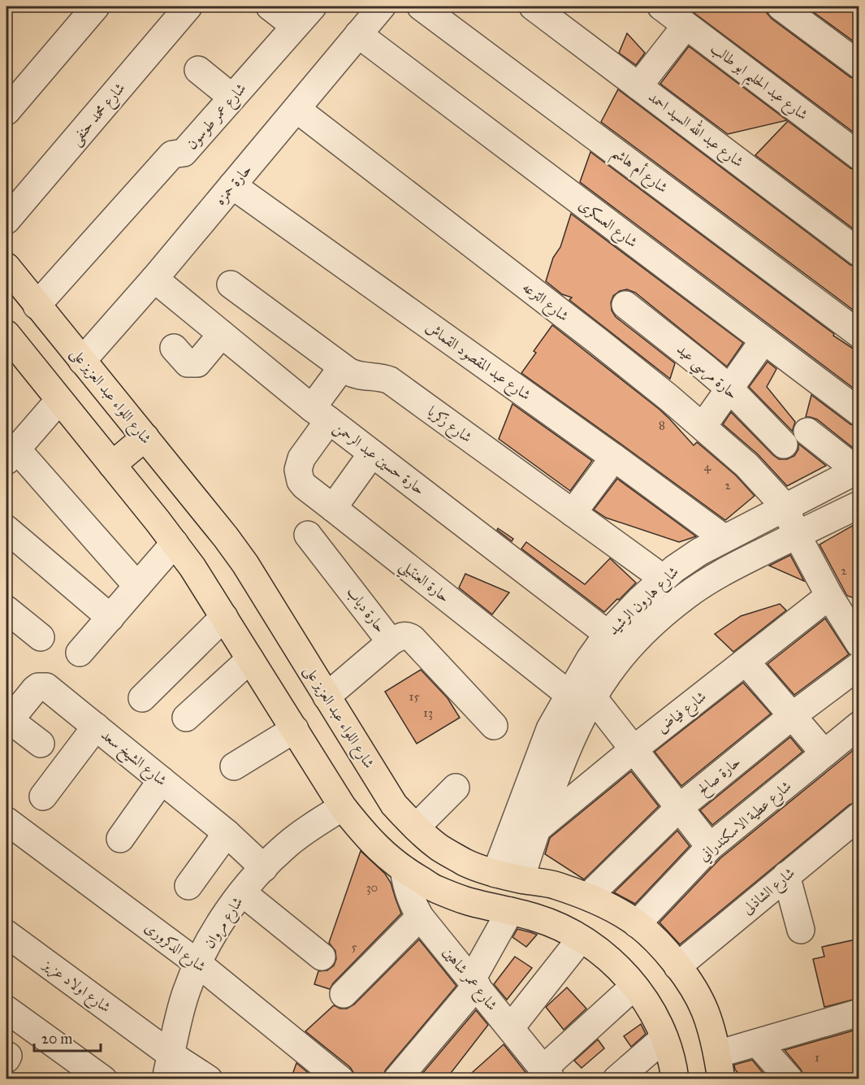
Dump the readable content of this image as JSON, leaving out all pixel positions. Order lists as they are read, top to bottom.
{
  "streets": {
    "main road": ["شارع اللواء عبد العزيز على"],
    "street": [
      "شارع عبد الحليم ابو طالب",
      "شارع محمد حنفى",
      "شارع عمر طوسون",
      "شارع عبد الله السيد احمد",
      "شارع أم هاشم",
      "حارة حمزه",
      "شارع العسكرى",
      "شارع الترعه",
      "شارع عبد المقصود القماش",
      "حارة مرسي عيد",
      "شارع زكريا",
      "حارة حسين عبد الرحمن",
      "حارة العنتبلي",
      "شارع هارون الرشيد",
      "حارة دياب",
      "شارع فياض",
      "شارع الشيخ سعد",
      "حارة صالح",
      "شارع عطية الاسكندراني",
      "شارع الشاذلى",
      "شارع مروان",
      "شارع الدكرورى",
      "شارع عمر شاهين",
      "شارع اولاد عزيز"
    ]
  },
  "crossings": [
    ["شارع عمر طوسون", "شارع اللواء عبد العزيز على"],
    ["حارة حمزه", "شارع العسكرى"],
    ["حارة حمزه", "شارع الترعه"],
    ["حارة حمزه", "شارع عبد المقصود القماش"],
    ["حارة حمزه", "شارع اللواء عبد العزيز على"],
    ["حارة حمزه", "حارة حسين عبد الرحمن"],
    ["شارع الترعه", "شارع هارون الرشيد"],
    ["شارع الترعه", "شارع فياض"],
    ["شارع عبد المقصود القماش", "شارع هارون الرشيد"],
    ["شارع اللواء عبد العزيز على", "شارع هارون الرشيد"],
    ["شارع اللواء عبد العزيز على", "حارة صالح"],
    ["شارع اللواء عبد العزيز على", "شارع عطية الاسكندراني"],
    ["شارع اللواء عبد العزيز على", "شارع الشاذلى"],
    ["شارع زكريا", "شارع هارون الرشيد"],
    ["حارة حسين عبد الرحمن", "حارة العنتبلي"],
    ["حارة حسين عبد الرحمن", "شارع هارون الرشيد"],
    ["حارة العنتبلي", "شارع هارون الرشيد"],
    ["حارة العنتبلي", "شارع فياض"],
    ["حارة العنتبلي", "حارة صالح"],
    ["حارة العنتبلي", "شارع عطية الاسكندراني"],
    ["شارع هارون الرشيد", "شارع فياض"],
    ["شارع الشيخ سعد", "شارع مروان"],
    ["شارع مروان", "شارع الدكرورى"],
    ["شارع مروان", "شارع اولاد عزيز"]
  ],
  "house_numbers": [
    "8",
    "4",
    "2",
    "2",
    "15",
    "13",
    "30",
    "5",
    "1"
  ],
  "scale_bar": "20 m"
}
